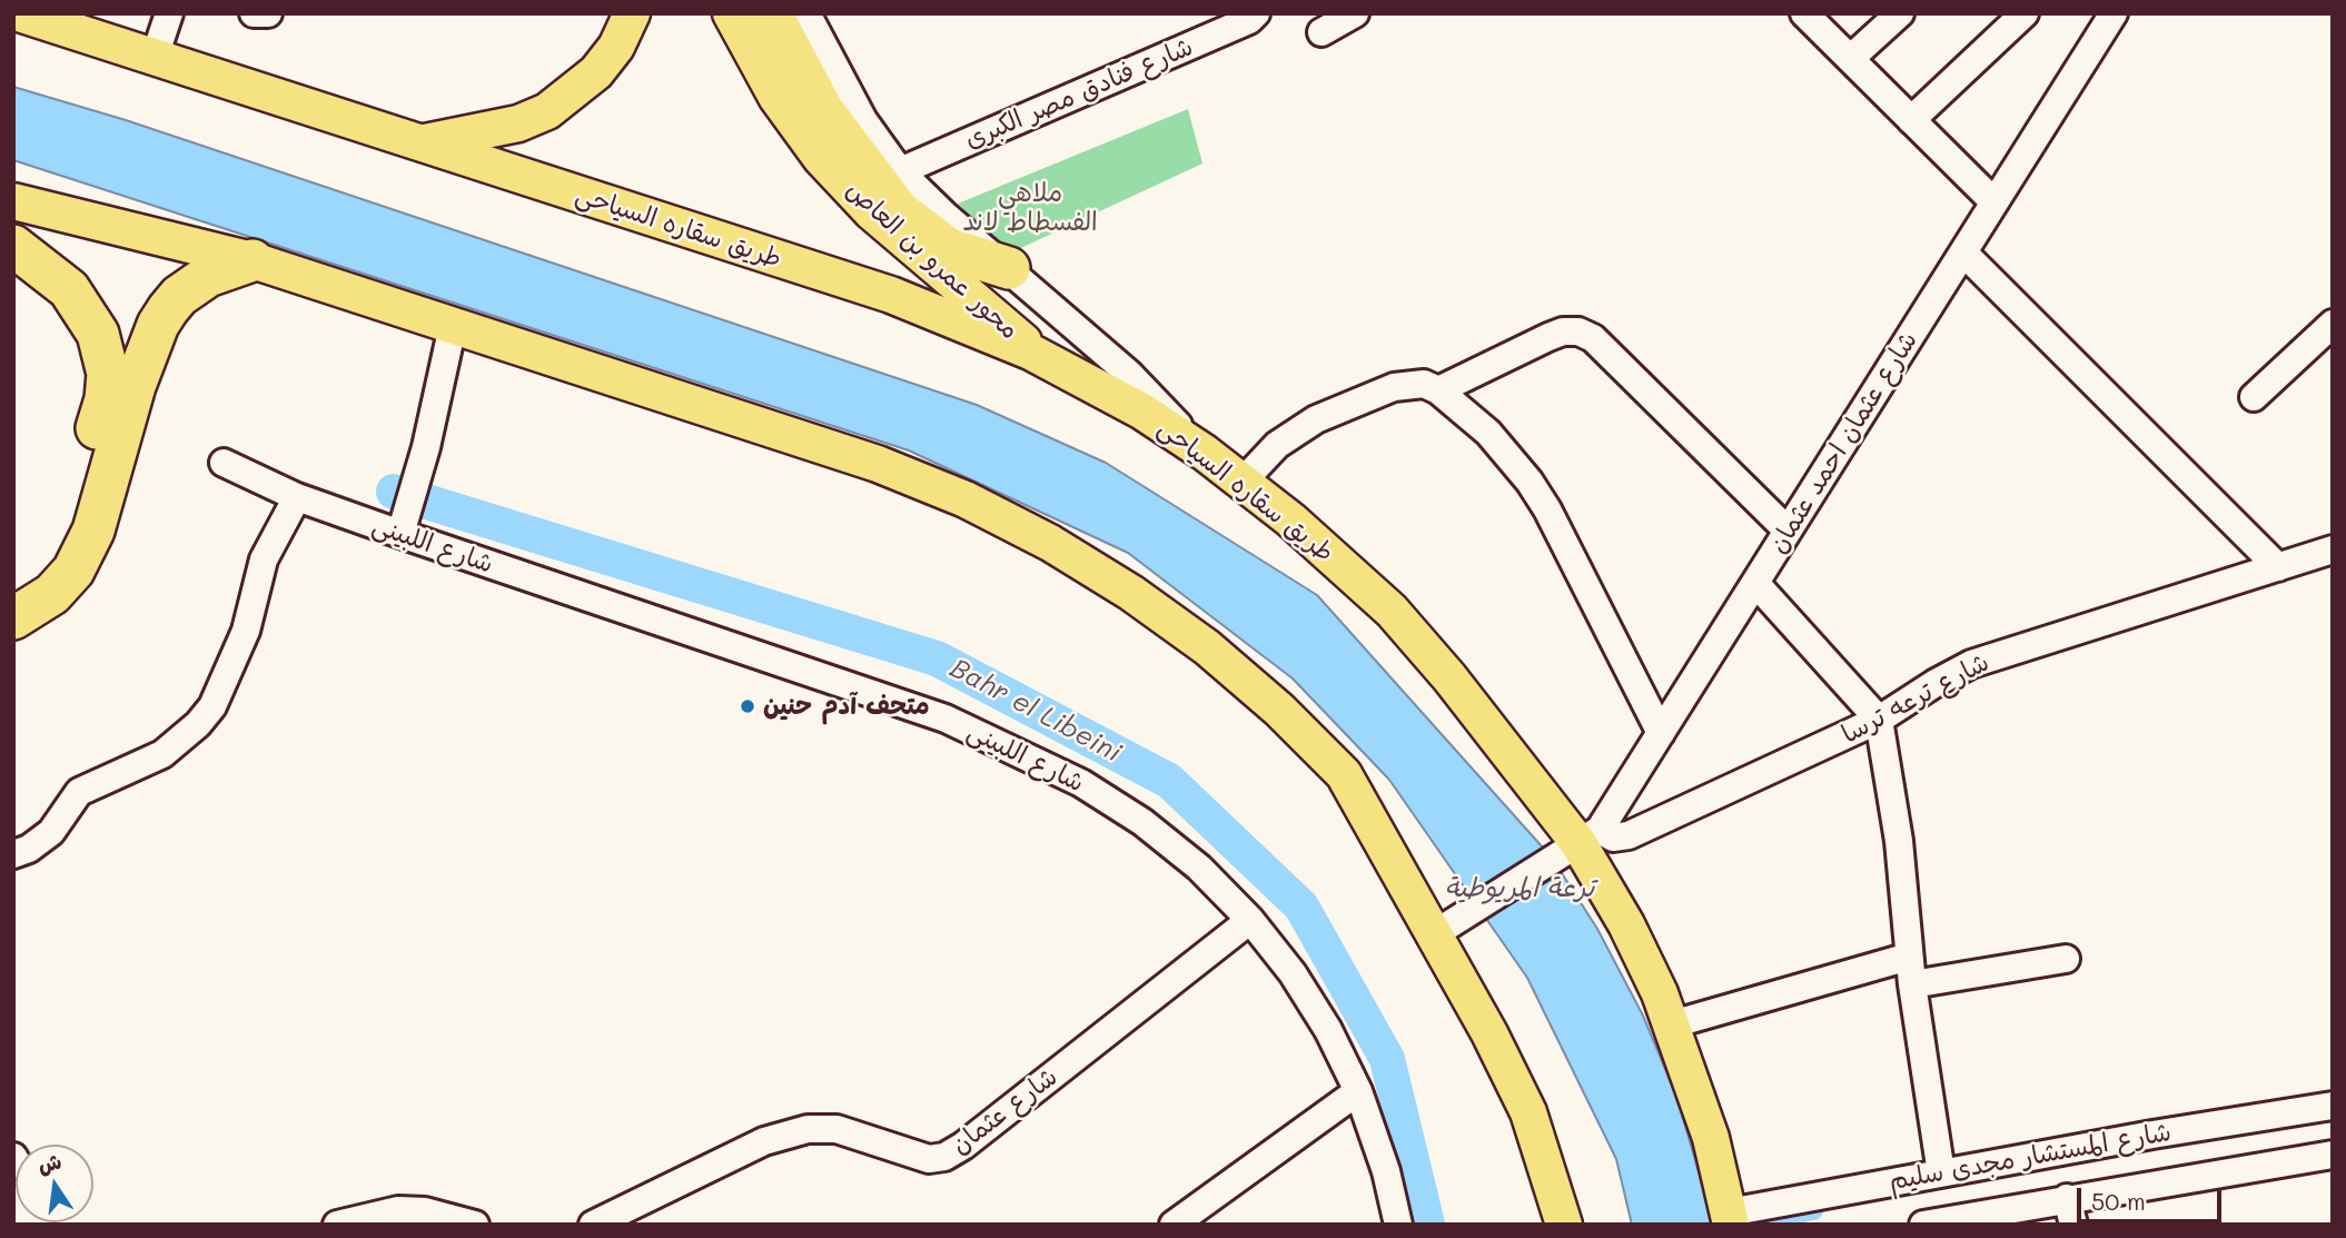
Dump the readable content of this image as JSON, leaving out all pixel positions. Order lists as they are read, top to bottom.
{
  "streets": {
    "main road": ["طريق سقاره السياحى", "محور عمرو بن العاص"],
    "street": [
      "شارع فنادق مصر الكبرى",
      "شارع عثمان احمد عثمان",
      "شارع اللبينى",
      "شارع ترعه ترسا",
      "شارع عثمان",
      "شارع المستشار مجدى سليم"
    ]
  },
  "crossings": [
    ["طريق سقاره السياحى", "محور عمرو بن العاص"],
    ["طريق سقاره السياحى", "شارع عثمان احمد عثمان"],
    ["طريق سقاره السياحى", "شارع ترعه ترسا"],
    ["طريق سقاره السياحى", "شارع المستشار مجدى سليم"],
    ["شارع عثمان احمد عثمان", "شارع ترعه ترسا"],
    ["شارع اللبينى", "شارع عثمان"]
  ],
  "water": ["Bahr el Libeini", "ترعة المريوطية"],
  "parks": ["ملاهي الفسطاط لاند"],
  "places": ["متحف آدم حنين"],
  "scale_bar": "50 m",
  "north": "top"
}
